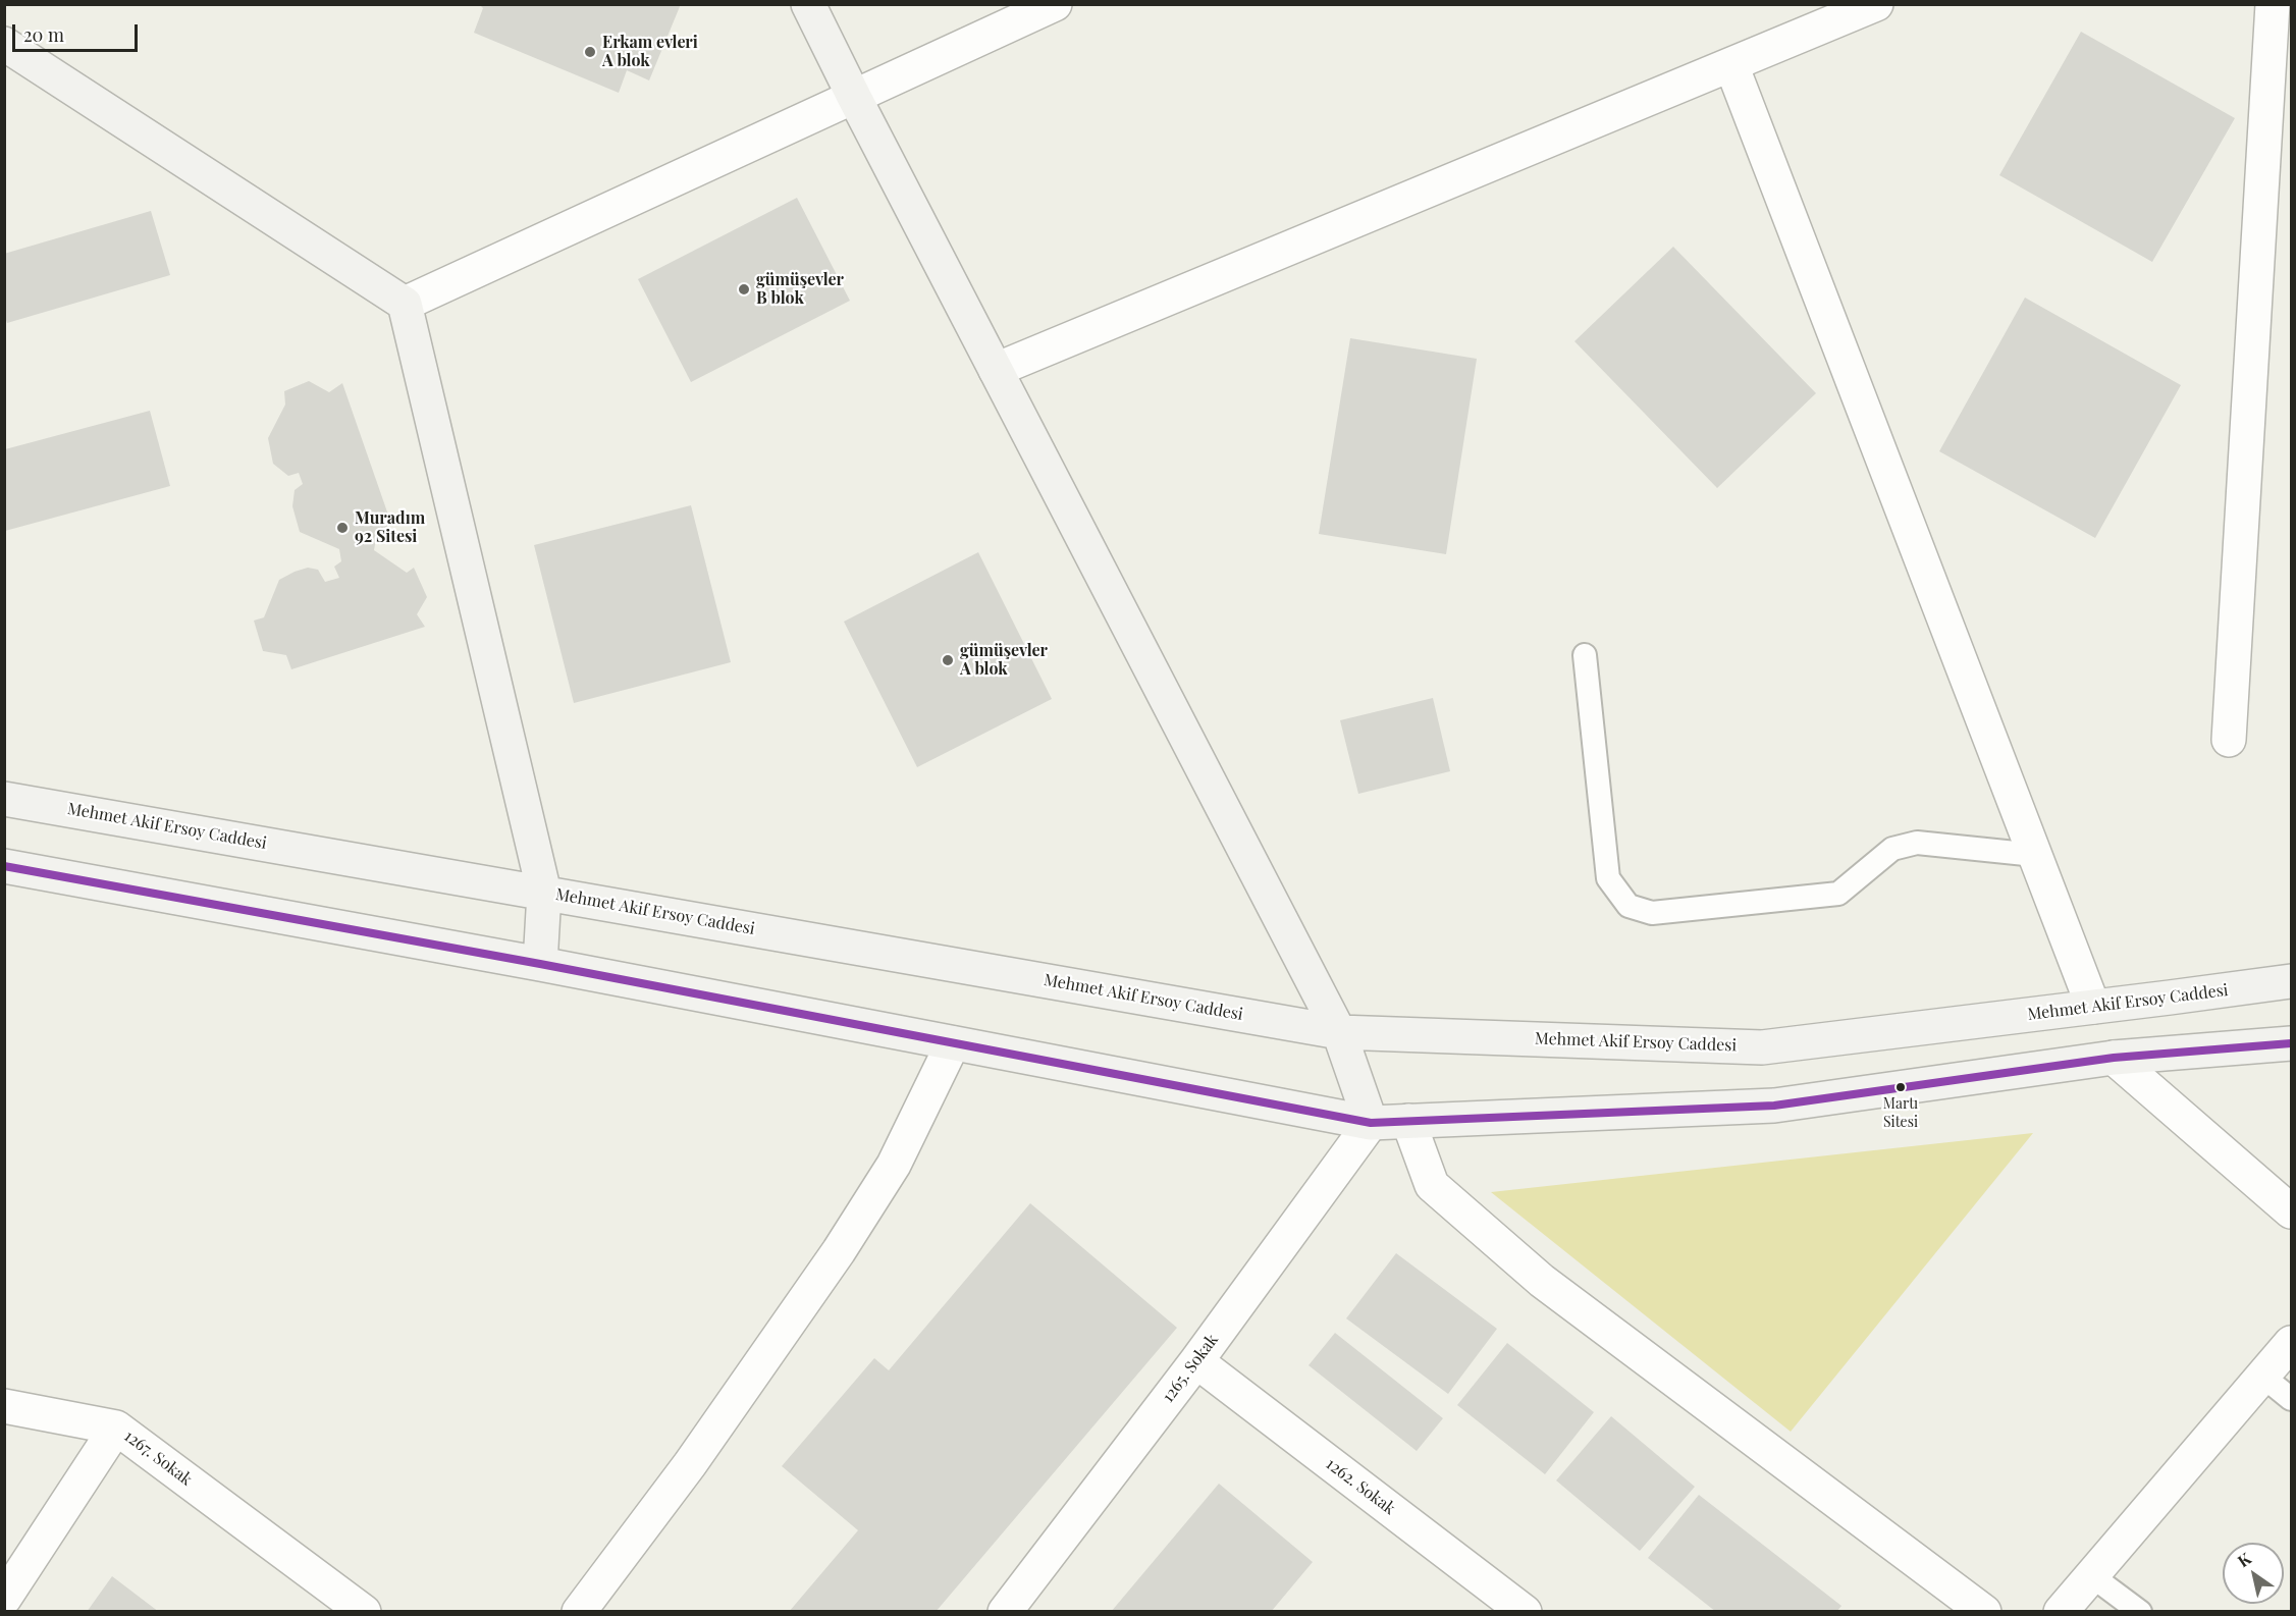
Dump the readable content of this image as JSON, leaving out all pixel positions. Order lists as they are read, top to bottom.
{
  "streets": {
    "main road": ["Mehmet Akif Ersoy Caddesi"],
    "street": ["1265. Sokak", "1267. Sokak", "1262. Sokak"]
  },
  "crossings": [
    ["1265. Sokak", "1262. Sokak"]
  ],
  "places": [
    "Erkam evleri A blok",
    "gümüşevler B blok",
    "Muradım 92 Sitesi",
    "gümüşevler A blok",
    "Martı Sitesi"
  ],
  "scale_bar": "20 m",
  "north": "top left"
}
